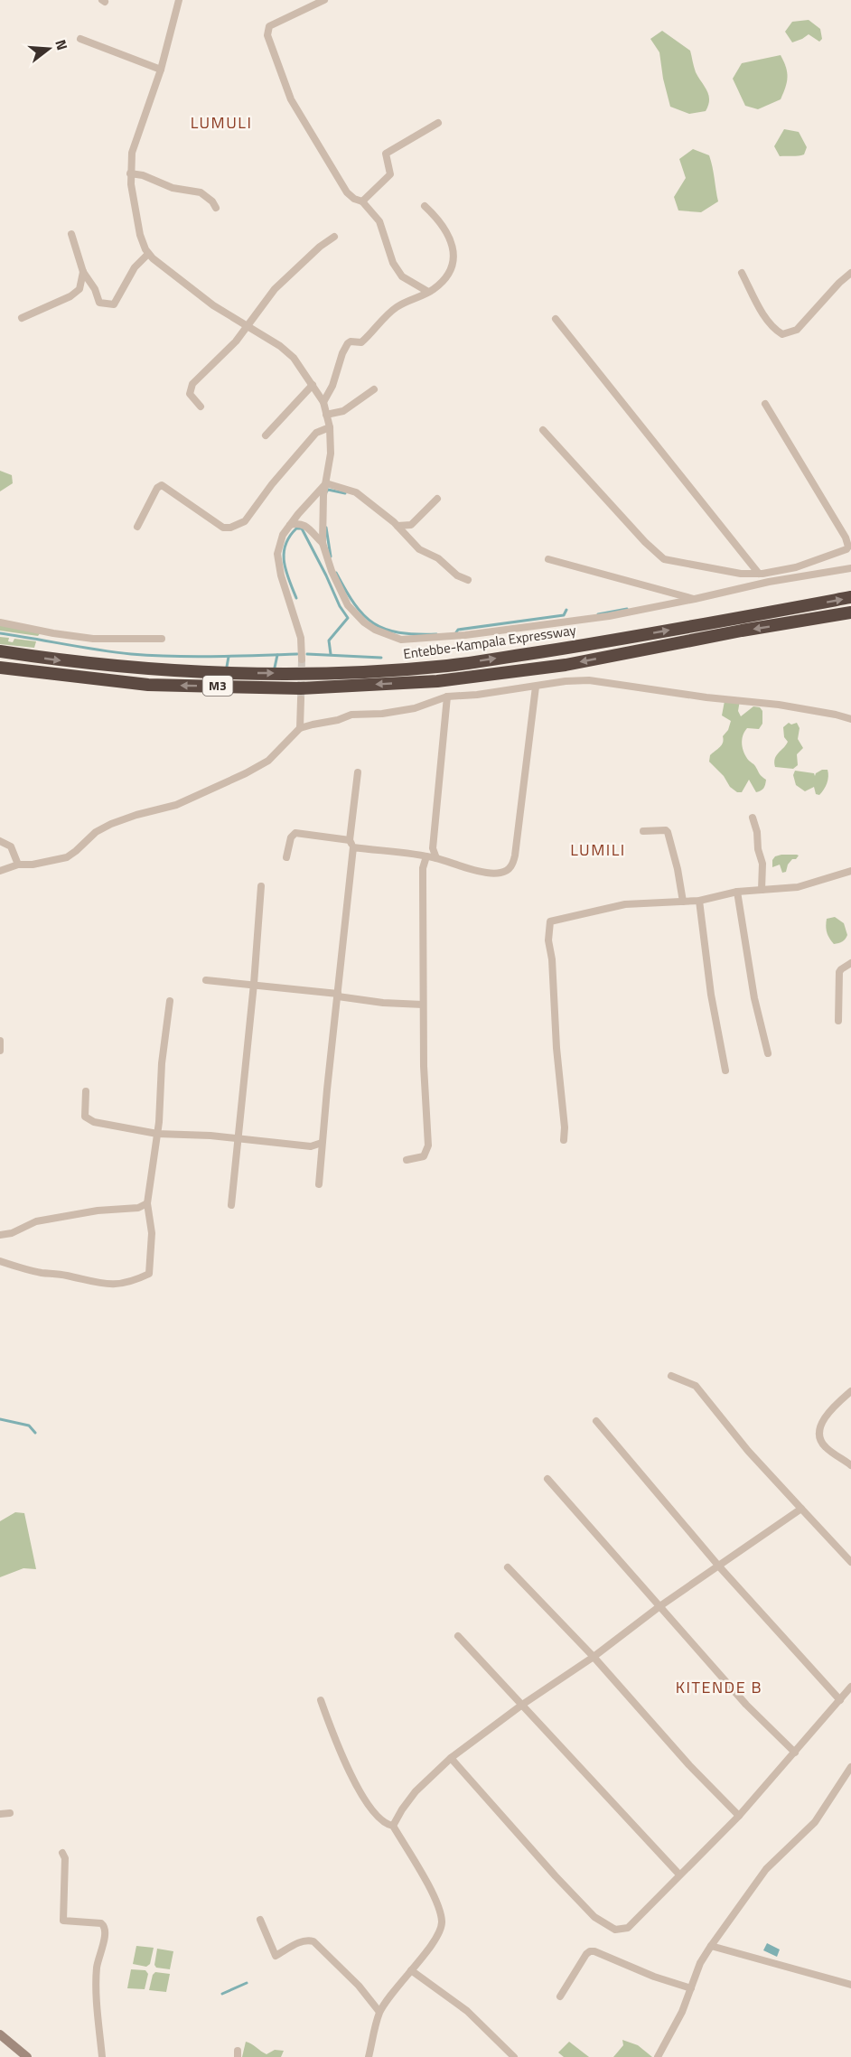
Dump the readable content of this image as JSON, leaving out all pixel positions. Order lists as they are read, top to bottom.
{
  "streets": {
    "highway": ["Entebbe-Kampala Expressway", "M3"]
  },
  "districts": ["LUMULI", "LUMILI", "KITENDE B"],
  "north": "right"
}
